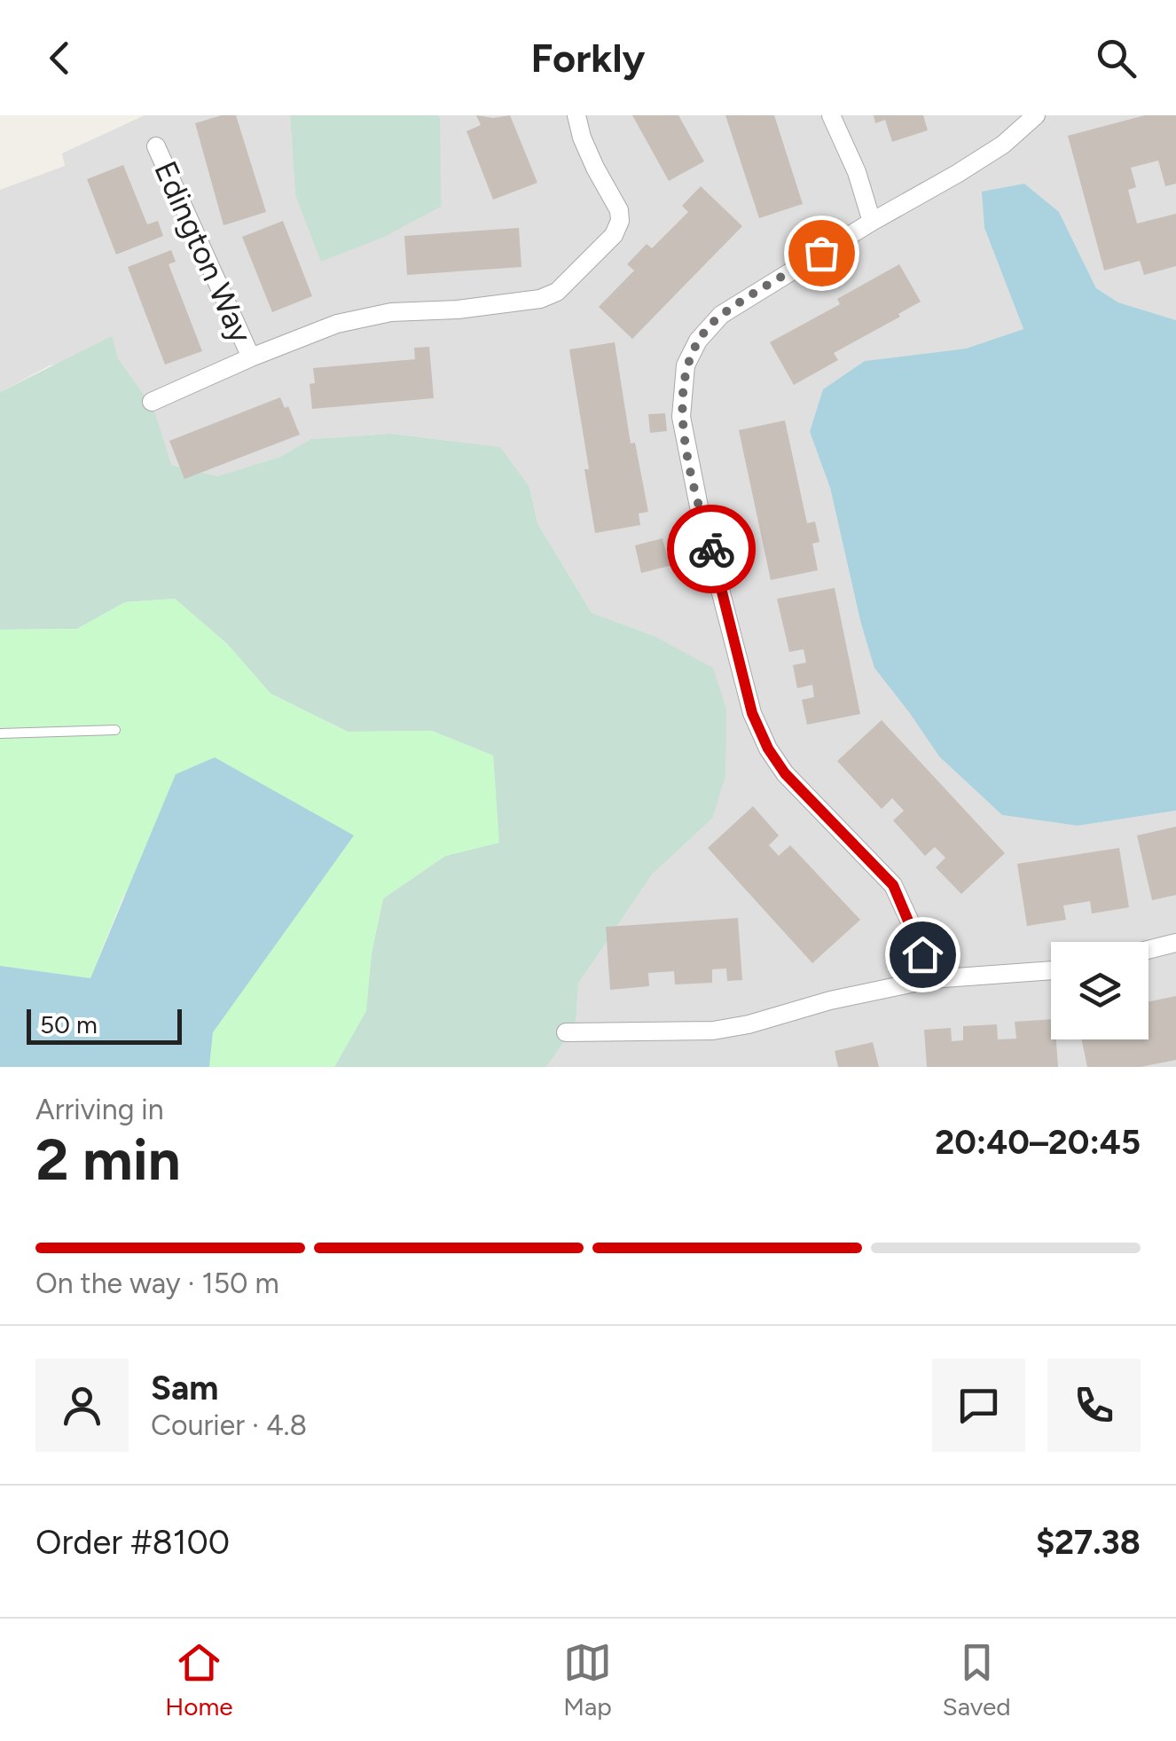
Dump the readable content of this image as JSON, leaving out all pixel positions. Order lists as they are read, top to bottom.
{
  "streets": {
    "street": ["Edington Way"]
  },
  "scale_bar": "50 m",
  "page": {
    "header": "Forkly",
    "scale": "50 m",
    "heading": ["2 min", "Arriving in", "20:40–20:45"],
    "panel": [
      "Sam",
      "Courier · 4.8",
      "Order #8100",
      "$27.38"
    ],
    "bar": "On the way · 150 m",
    "tabs": ["Home", "Map", "Saved"]
  }
}
